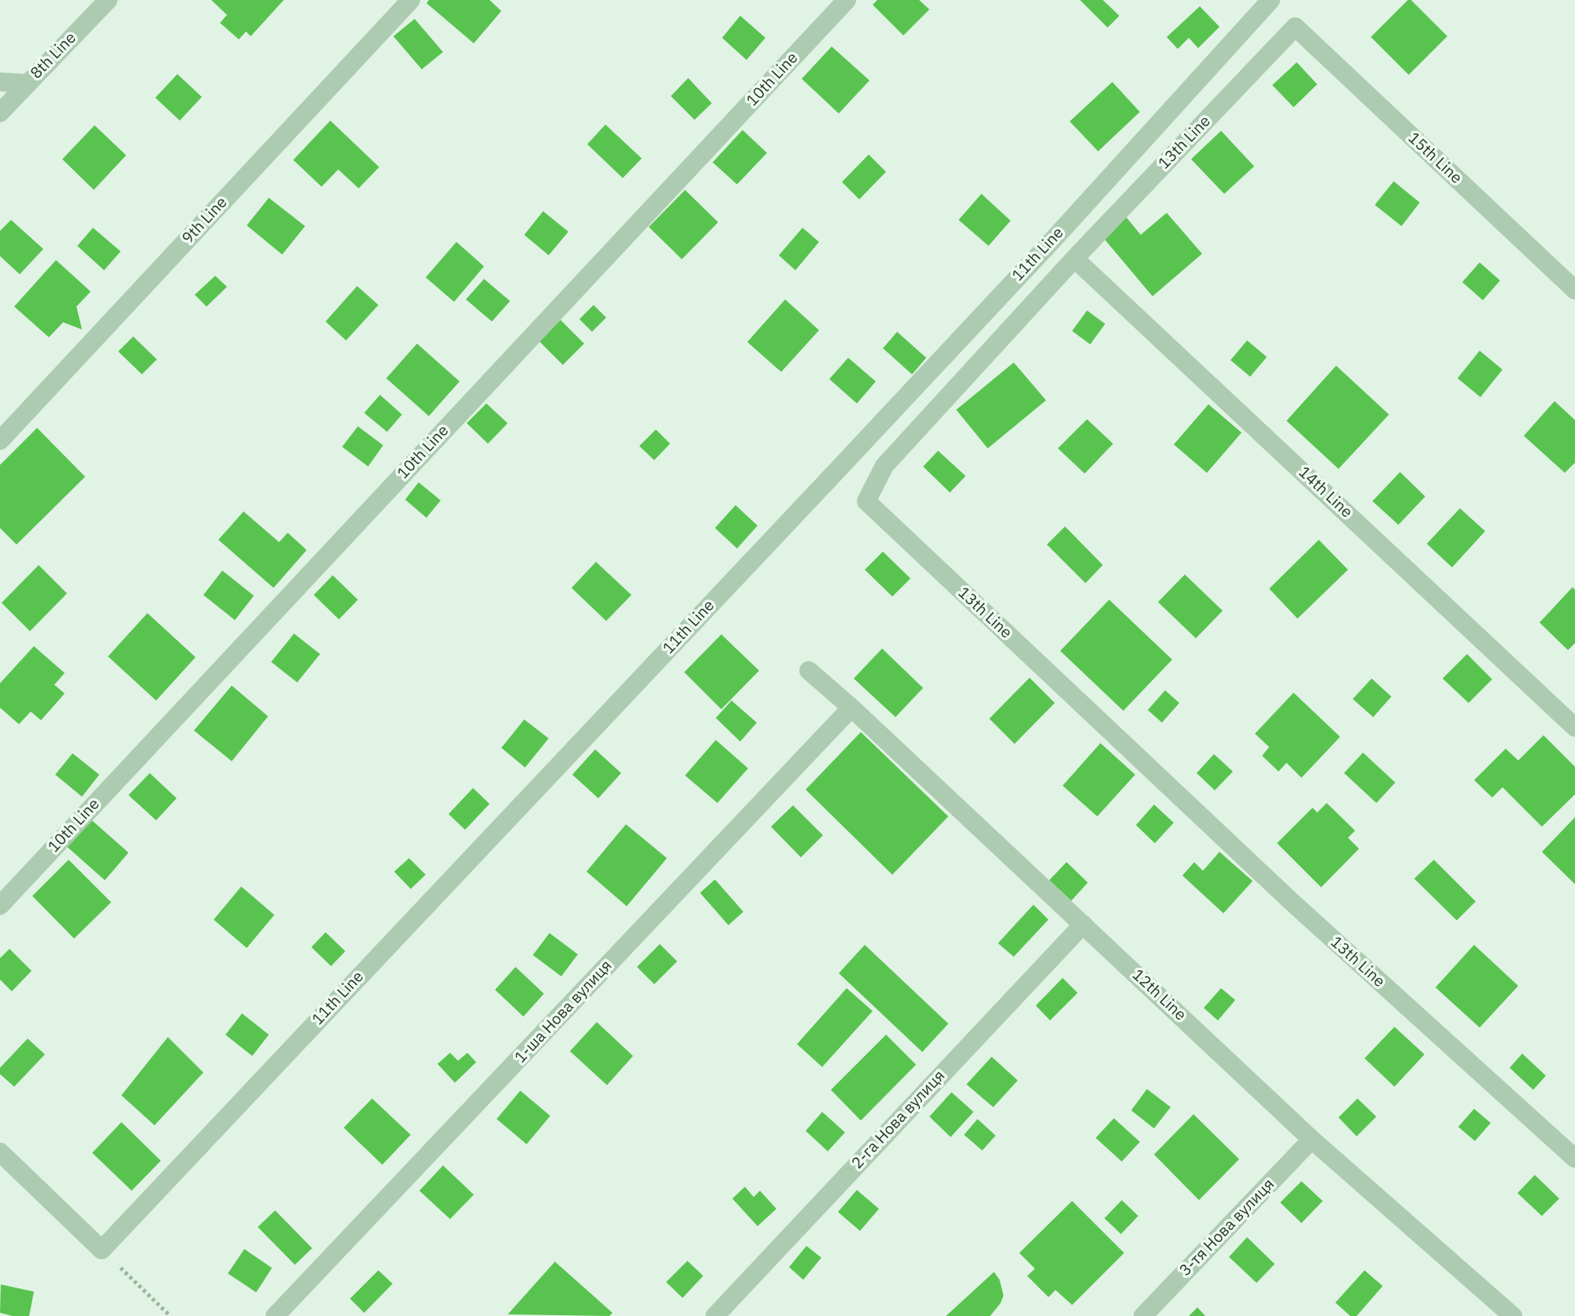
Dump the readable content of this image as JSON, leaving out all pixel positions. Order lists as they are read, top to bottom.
{
  "streets": {
    "street": [
      "8th Line",
      "10th Line",
      "13th Line",
      "15th Line",
      "9th Line",
      "11th Line",
      "14th Line",
      "12th Line",
      "1-ша Нова вулиця",
      "2-га Нова вулиця",
      "3-тя Нова вулиця"
    ]
  },
  "crossings": [
    ["13th Line", "15th Line"],
    ["13th Line", "14th Line"],
    ["12th Line", "1-ша Нова вулиця"],
    ["12th Line", "2-га Нова вулиця"],
    ["12th Line", "3-тя Нова вулиця"]
  ]
}
